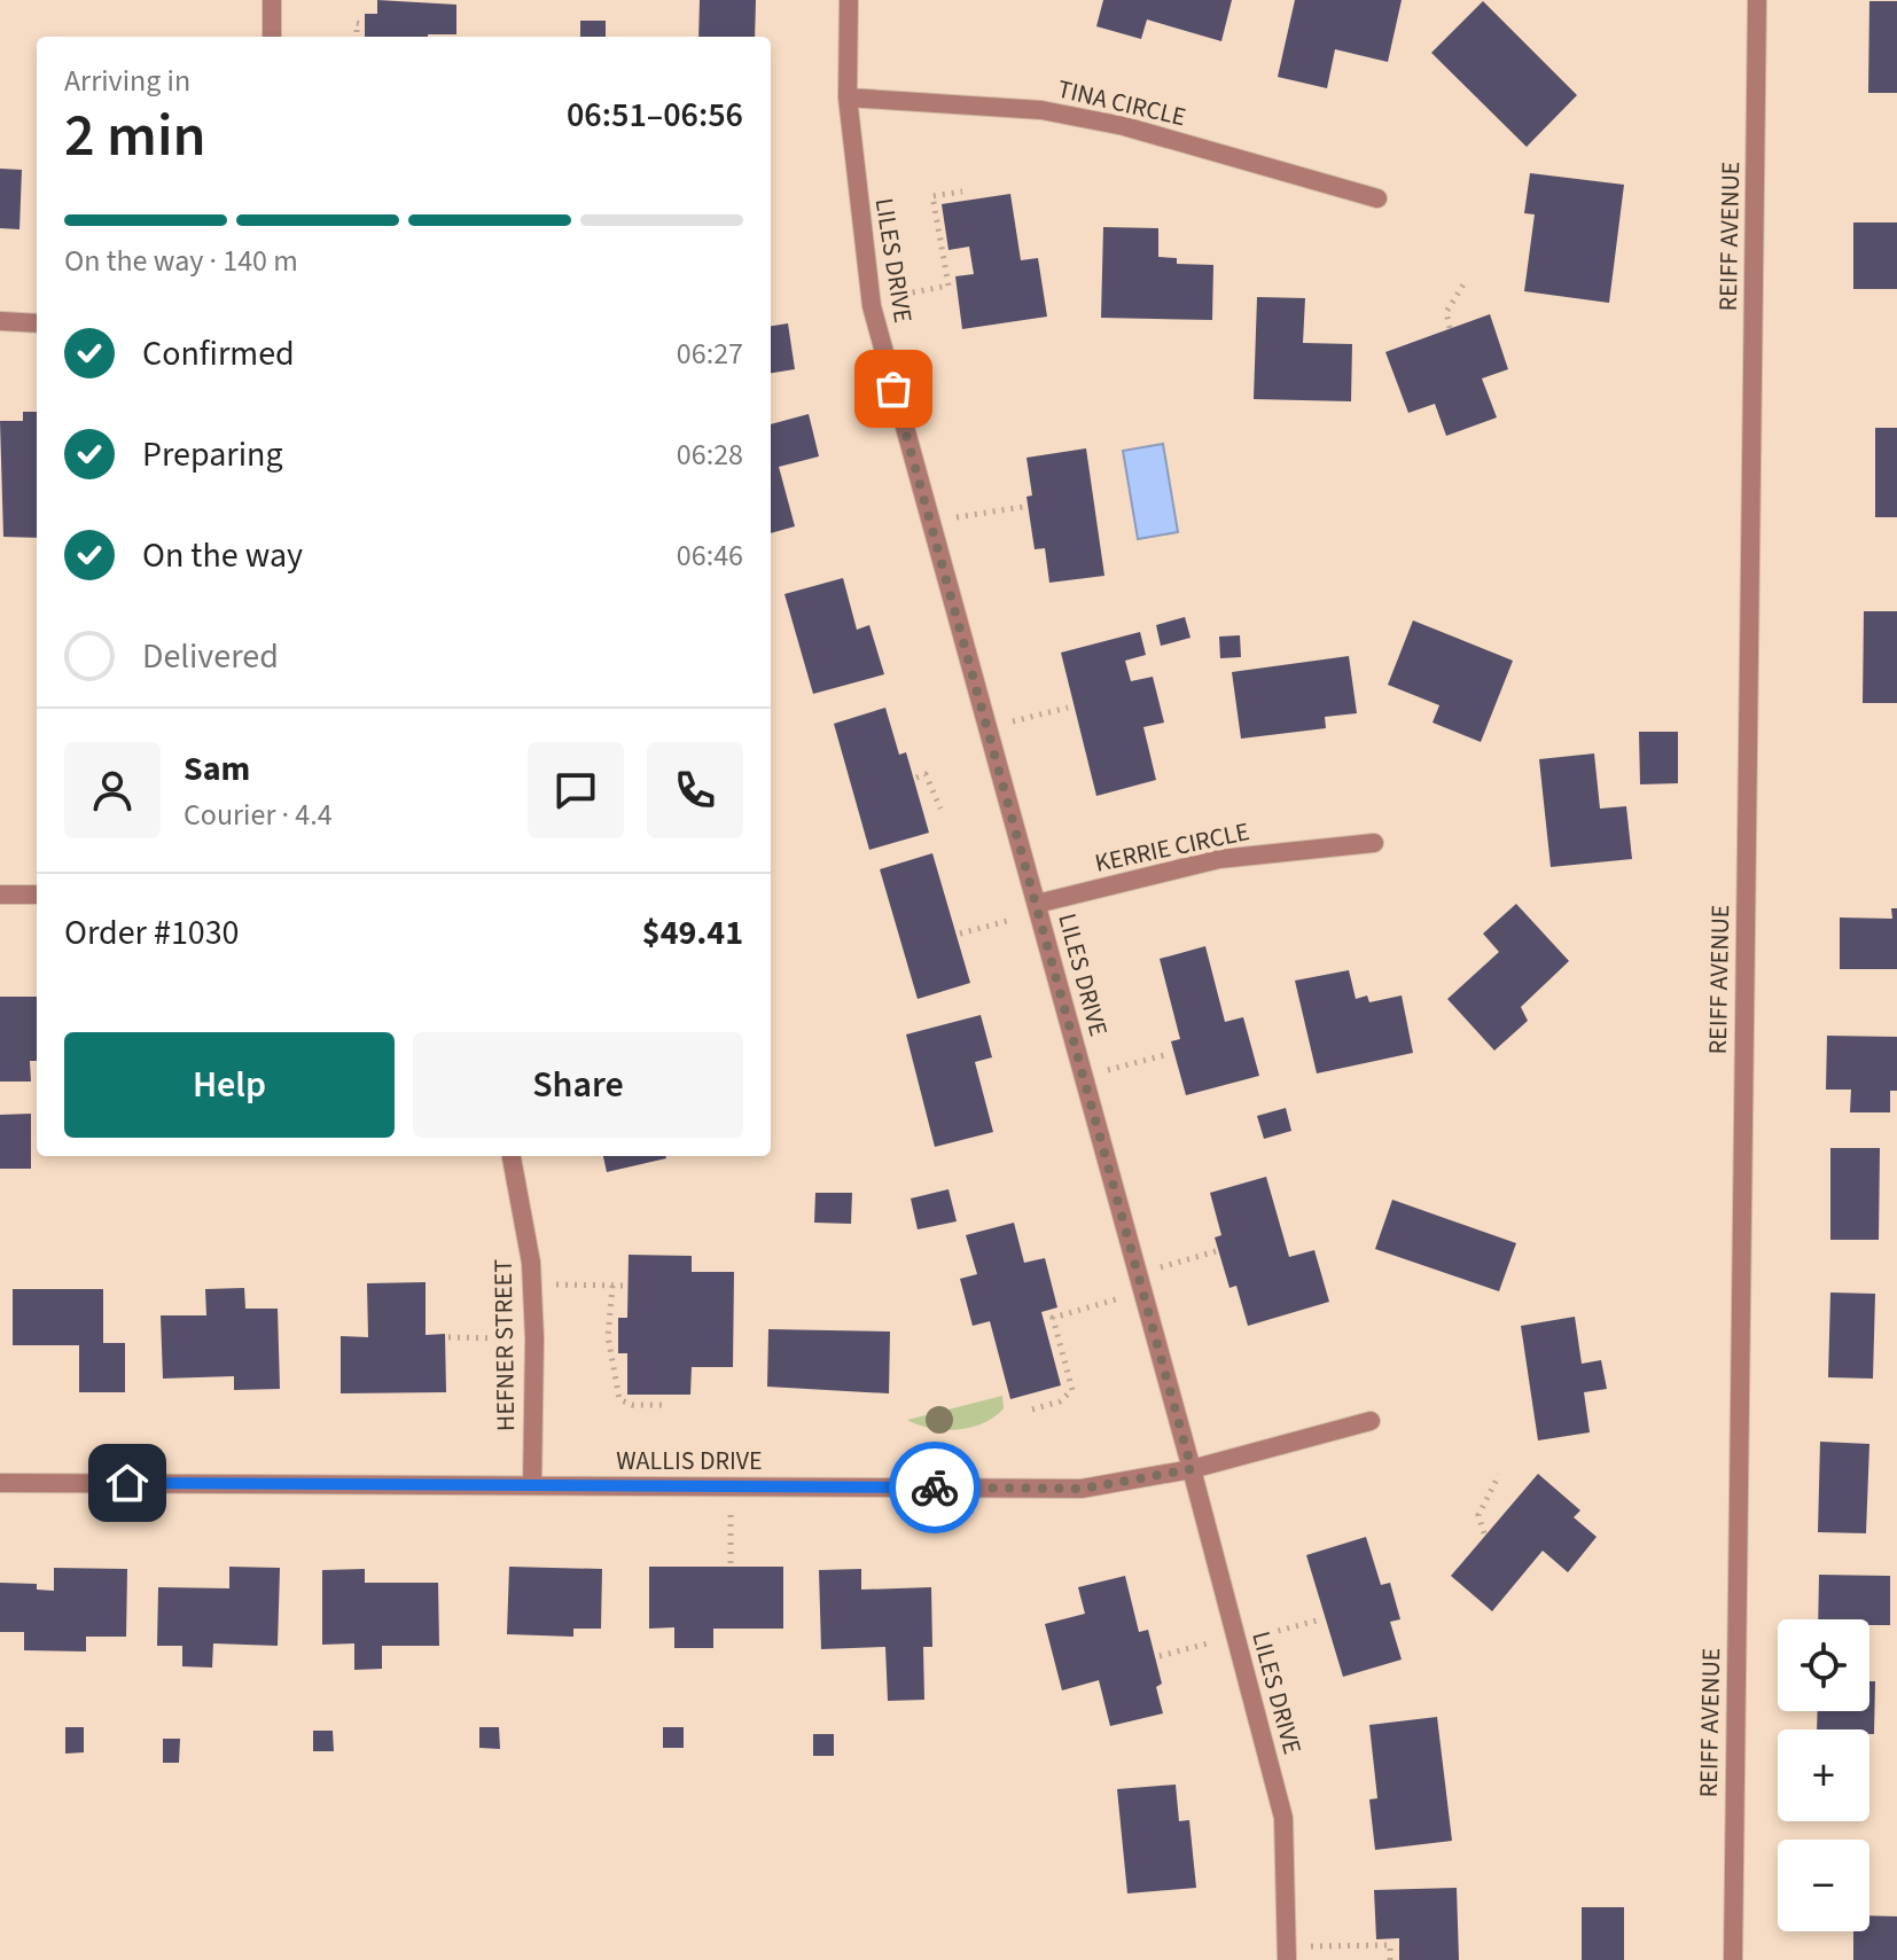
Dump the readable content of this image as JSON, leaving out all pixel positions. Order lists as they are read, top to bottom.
{
  "streets": {
    "street": [
      "TINA CIRCLE",
      "REIFF AVENUE",
      "LILES DRIVE",
      "KERRIE CIRCLE",
      "HEFNER STREET",
      "WALLIS DRIVE"
    ]
  },
  "crossings": [
    ["TINA CIRCLE", "LILES DRIVE"],
    ["LILES DRIVE", "KERRIE CIRCLE"],
    ["LILES DRIVE", "WALLIS DRIVE"],
    ["HEFNER STREET", "WALLIS DRIVE"]
  ],
  "page": {
    "heading": ["2 min", "Arriving in", "06:51–06:56"],
    "panel": [
      "Sam",
      "Courier · 4.4",
      "Order #1030",
      "$49.41"
    ],
    "bar": "On the way · 140 m",
    "list": [
      ["Confirmed", "06:27"],
      ["Preparing", "06:28"],
      ["On the way", "06:46"],
      "Delivered"
    ],
    "buttons": ["Help", "Share"],
    "map_buttons": ["+", "−"]
  }
}
